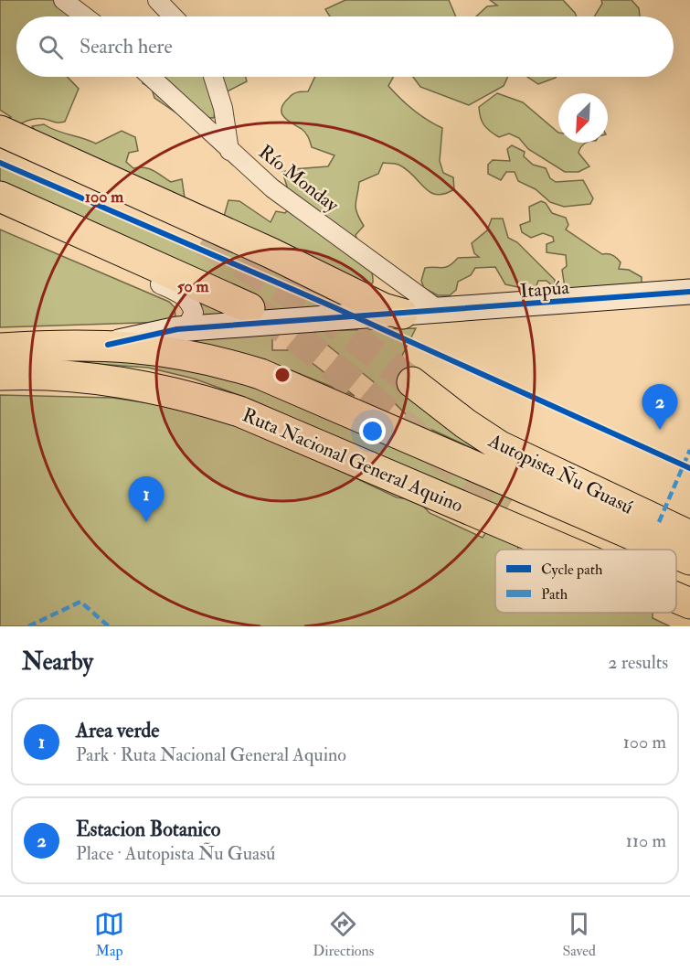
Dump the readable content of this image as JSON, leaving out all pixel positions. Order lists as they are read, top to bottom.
{
  "streets": {
    "highway": ["Ruta Nacional General Aquino", "Autopista Ñu Guasú"],
    "street": ["Río Monday", "Itapúa"]
  },
  "crossings": [
    ["Río Monday", "Itapúa"]
  ],
  "legend": ["Cycle path", "Path"],
  "north": "bottom left",
  "page": {
    "search": "Search here",
    "pins": ["2", "1"],
    "heading": ["Nearby", "2 results"],
    "list": [
      {
        "mark": "1",
        "name": "Area verde",
        "note": "Park · Ruta Nacional General Aquino",
        "value": "100 m"
      },
      {
        "mark": "2",
        "name": "Estacion Botanico",
        "note": "Place · Autopista Ñu Guasú",
        "value": "110 m"
      }
    ],
    "nav": ["Map", "Directions", "Saved"]
  },
  "rings": ["100 m", "50 m"]
}
